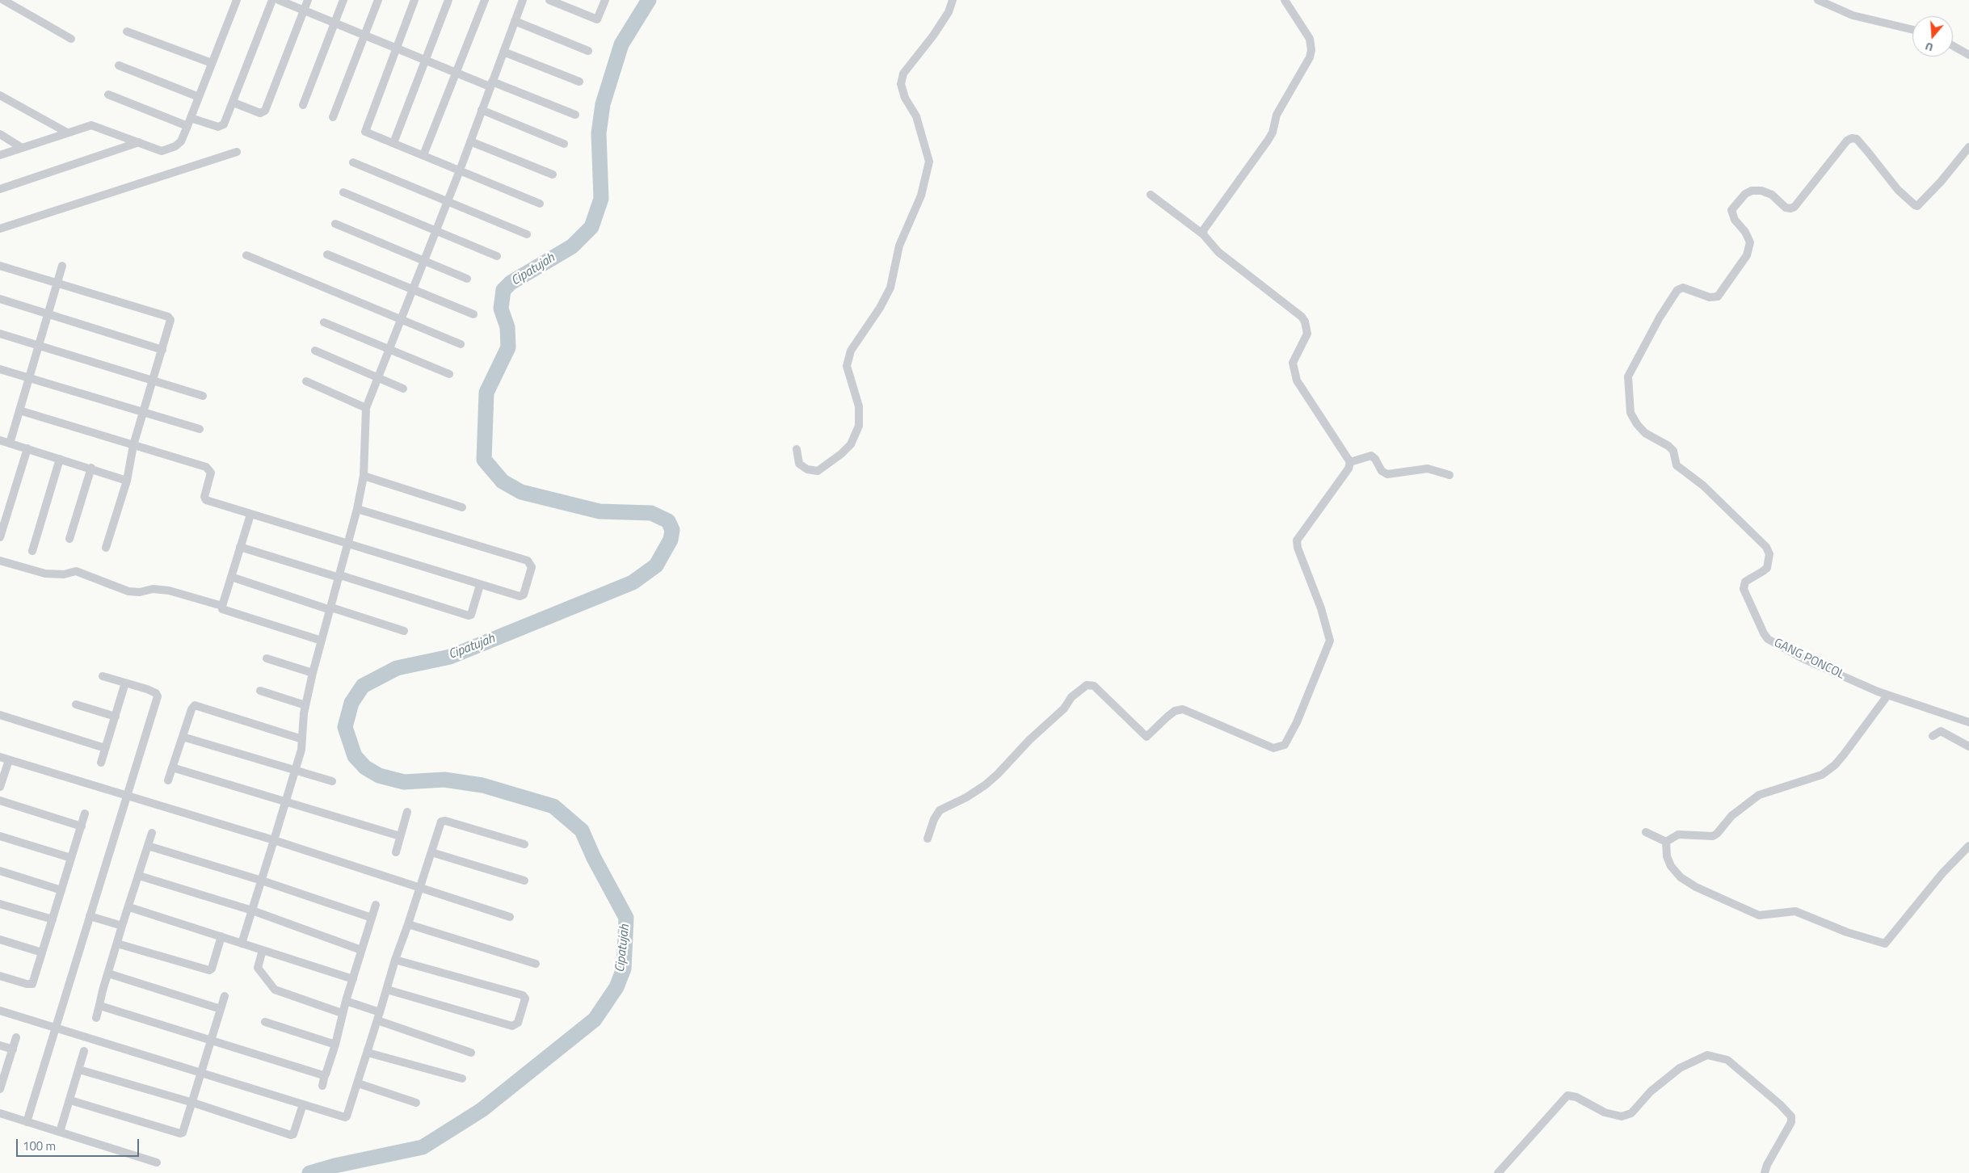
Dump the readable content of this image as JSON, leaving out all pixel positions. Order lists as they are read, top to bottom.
{
  "streets": {
    "street": ["GANG PONCOL"]
  },
  "water": ["Cipatujah"],
  "scale_bar": "100 m",
  "north": "bottom"
}
